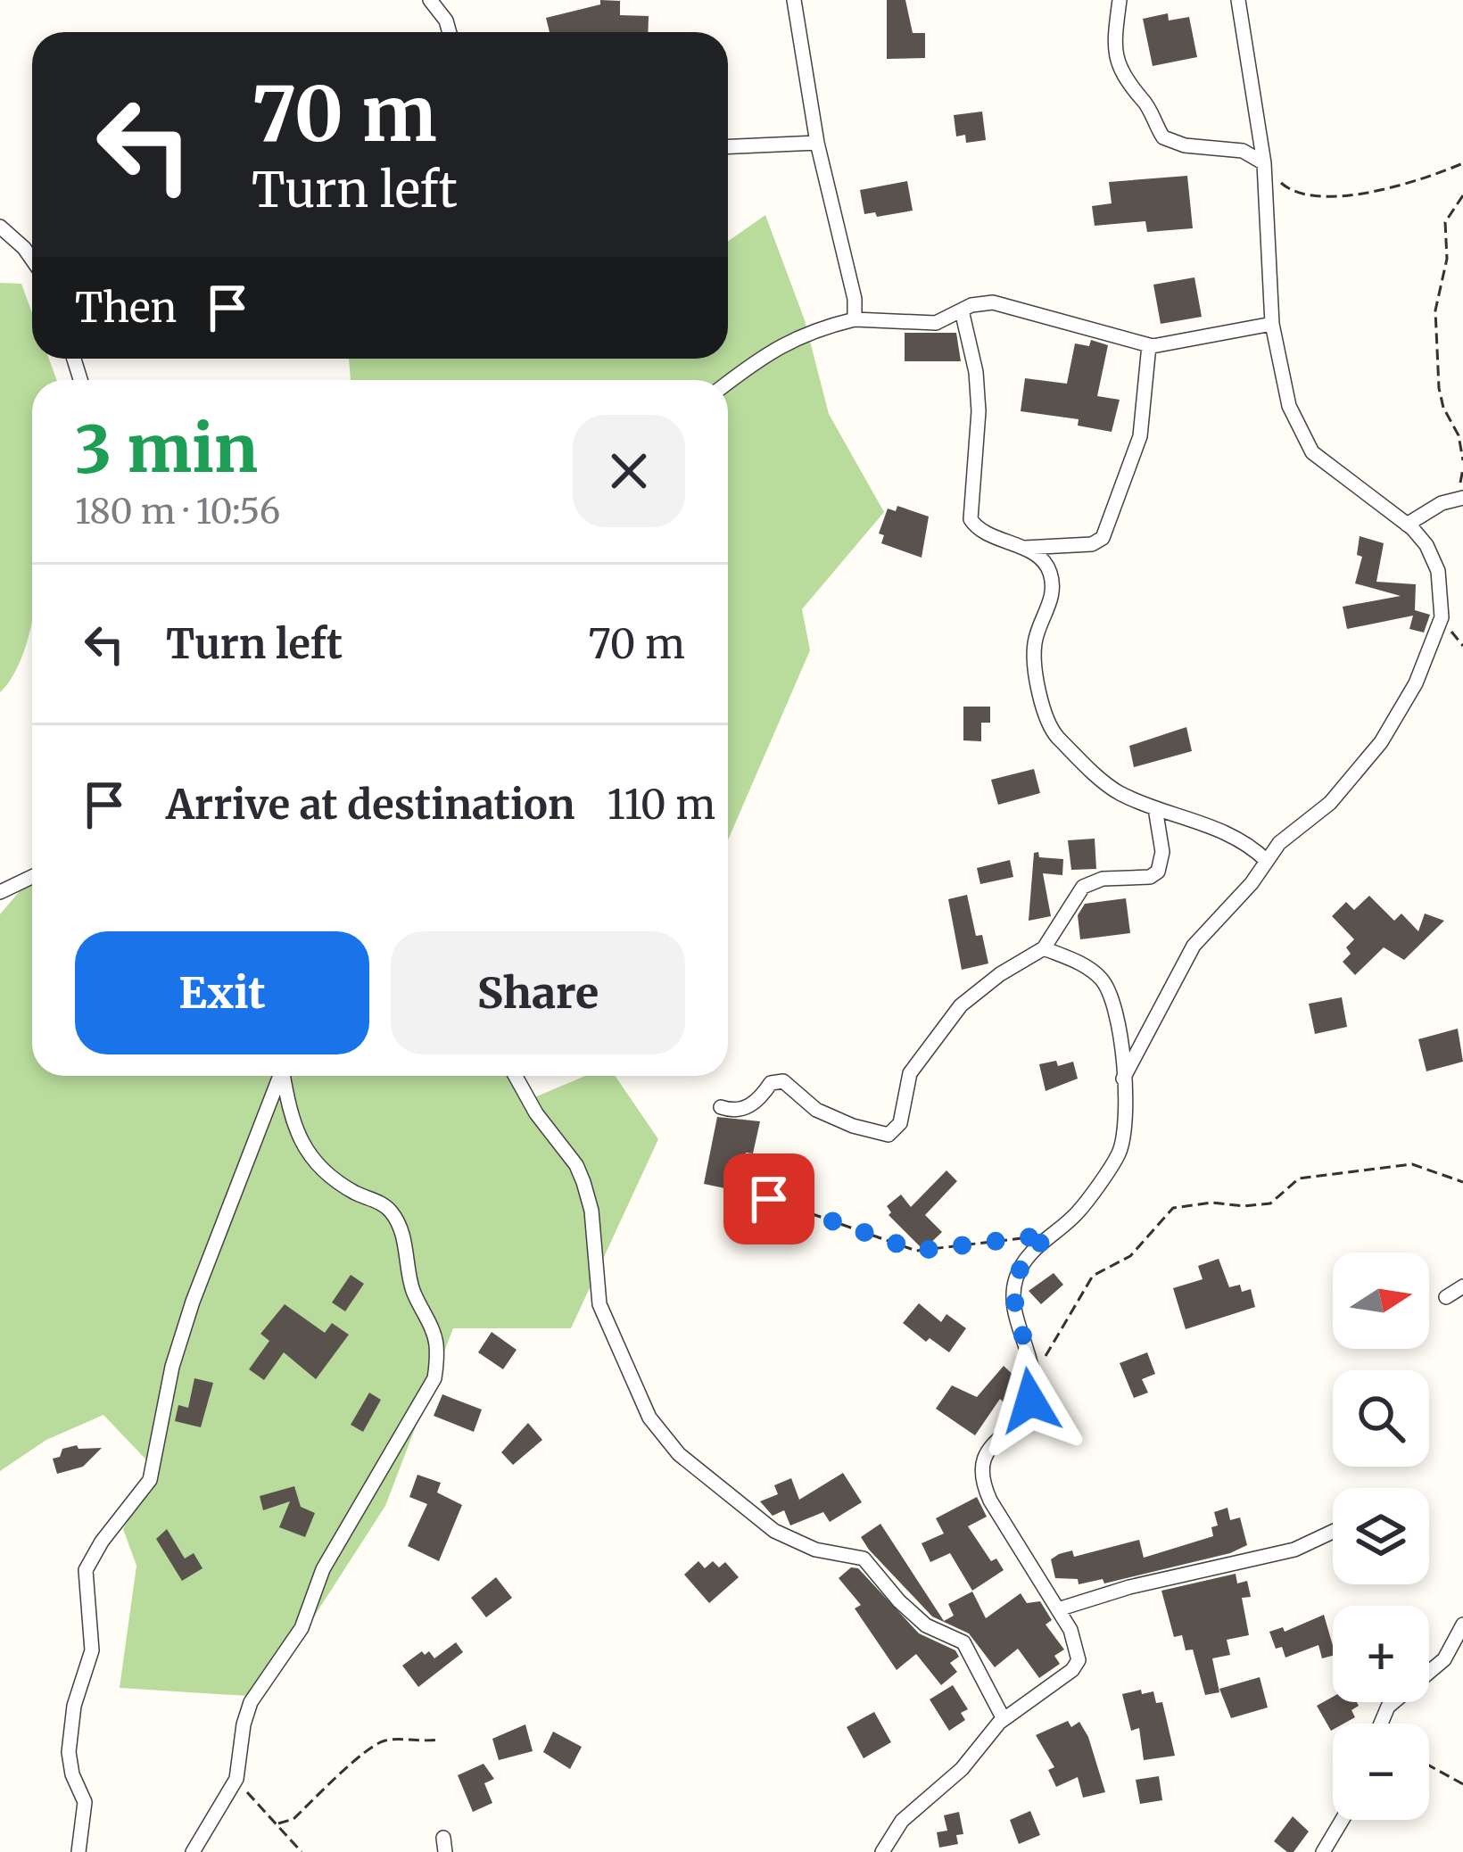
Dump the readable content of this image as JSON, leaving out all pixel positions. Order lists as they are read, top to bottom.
{
  "north": "right",
  "page": {
    "turn": ["70 m", "Turn left"],
    "then": "Then",
    "heading": ["3 min", "180 m · 10:56"],
    "list": [
      {
        "name": "Turn left",
        "value": "70 m"
      },
      {
        "name": "Arrive at destination",
        "value": "110 m"
      }
    ],
    "buttons": ["Exit", "Share"],
    "map_buttons": ["+", "−"]
  }
}
